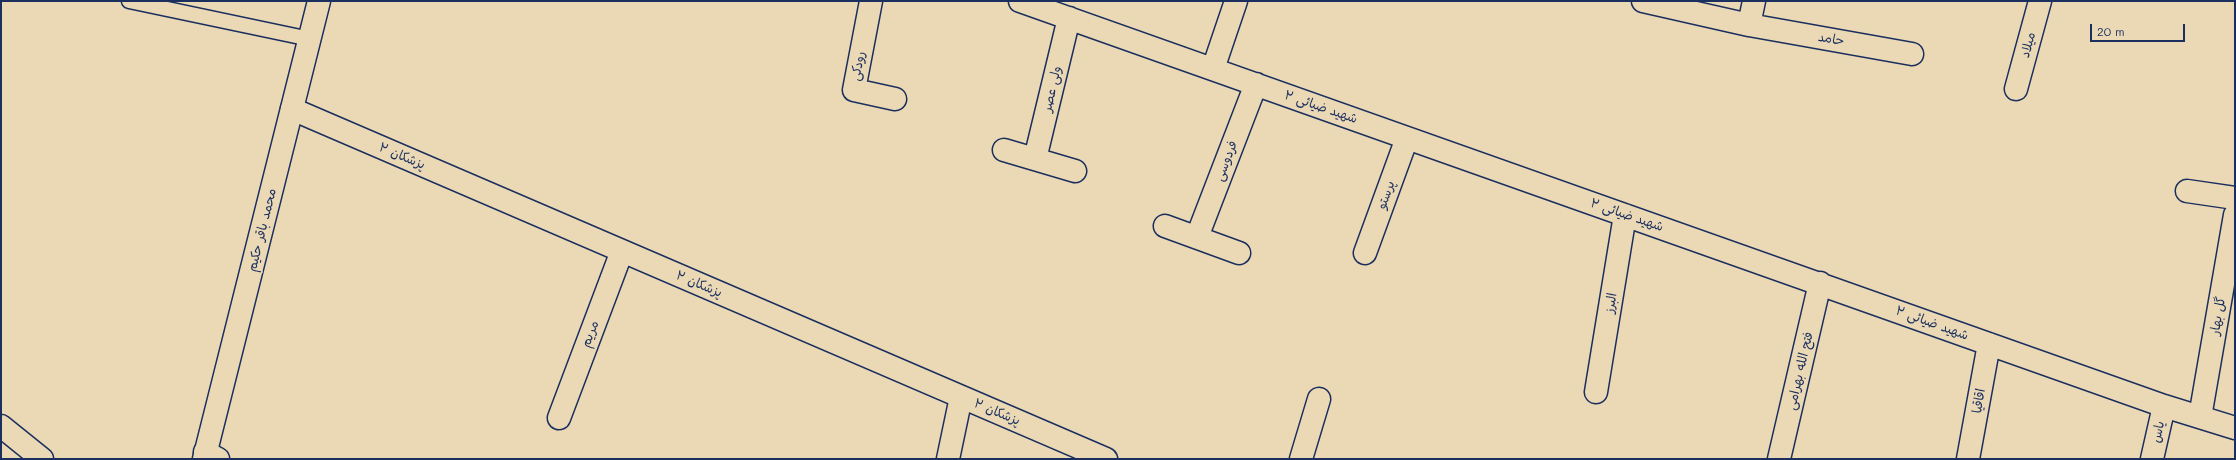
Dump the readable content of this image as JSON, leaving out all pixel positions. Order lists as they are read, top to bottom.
{
  "streets": {
    "street": [
      "حامد",
      "میلاد",
      "رودکی",
      "ولی عصر",
      "شهید ضیائی ۲",
      "پزشکان ۲",
      "فردوسی",
      "پرستو",
      "محمد باقر حکیم",
      "البرز",
      "گل بهار",
      "مریم",
      "فتح الله بهرامی",
      "اقاقیا",
      "یاس"
    ]
  },
  "crossings": [
    ["ولی عصر", "شهید ضیائی ۲"],
    ["شهید ضیائی ۲", "فردوسی"],
    ["شهید ضیائی ۲", "پرستو"],
    ["شهید ضیائی ۲", "البرز"],
    ["شهید ضیائی ۲", "گل بهار"],
    ["شهید ضیائی ۲", "فتح الله بهرامی"],
    ["شهید ضیائی ۲", "اقاقیا"],
    ["شهید ضیائی ۲", "یاس"],
    ["پزشکان ۲", "محمد باقر حکیم"],
    ["پزشکان ۲", "مریم"]
  ],
  "scale_bar": "20 m"
}
